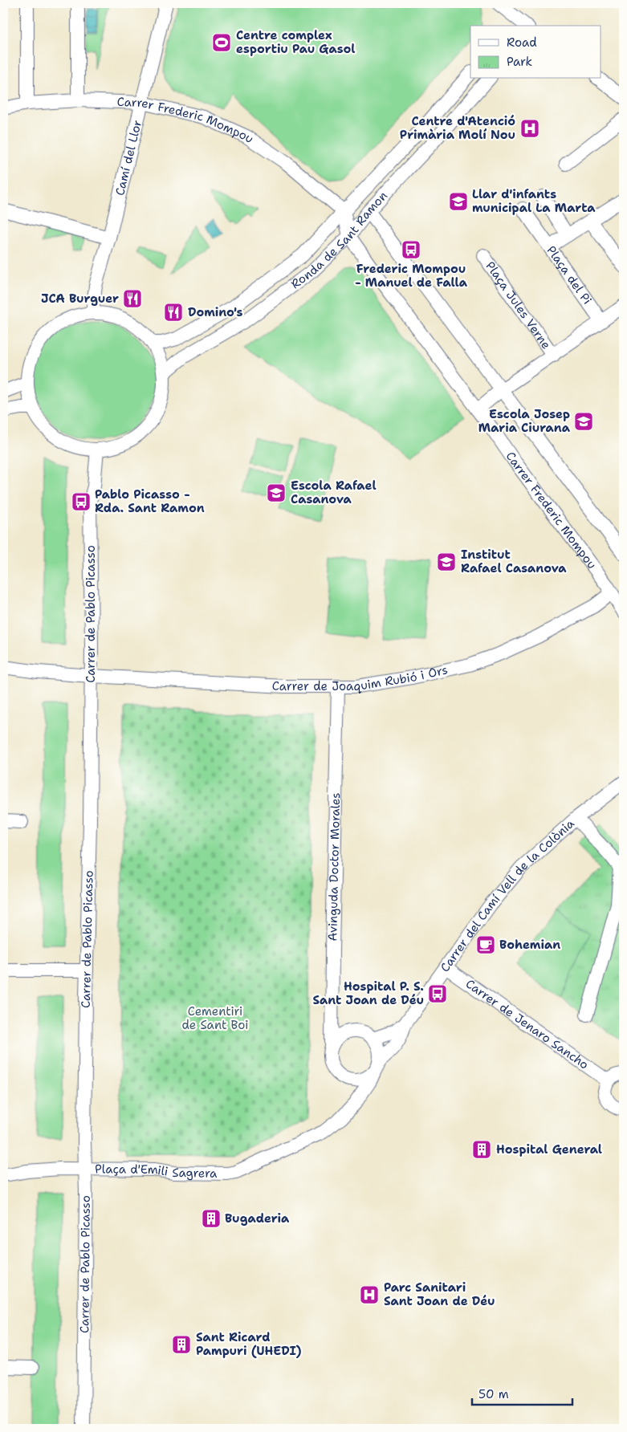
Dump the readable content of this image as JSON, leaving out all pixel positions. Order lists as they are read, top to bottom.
{
  "streets": {
    "street": [
      "Carrer Frederic Mompou",
      "Camí del Llor",
      "Ronda de Sant Ramon",
      "Plaça del Pi",
      "Plaça Jules Verne",
      "Carrer de Pablo Picasso",
      "Carrer de Joaquim Rubió i Ors",
      "Avinguda Doctor Morales",
      "Carrer del Camí Vell de la Colònia",
      "Carrer de Jenaro Sancho",
      "Plaça d'Emili Sagrera"
    ]
  },
  "crossings": [
    ["Carrer Frederic Mompou", "Camí del Llor"],
    ["Carrer Frederic Mompou", "Ronda de Sant Ramon"],
    ["Carrer Frederic Mompou", "Carrer de Joaquim Rubió i Ors"],
    ["Camí del Llor", "Ronda de Sant Ramon"],
    ["Camí del Llor", "Carrer de Pablo Picasso"],
    ["Ronda de Sant Ramon", "Carrer de Pablo Picasso"],
    ["Carrer de Pablo Picasso", "Carrer de Joaquim Rubió i Ors"],
    ["Carrer de Pablo Picasso", "Plaça d'Emili Sagrera"],
    ["Carrer de Joaquim Rubió i Ors", "Avinguda Doctor Morales"],
    ["Avinguda Doctor Morales", "Carrer del Camí Vell de la Colònia"],
    ["Carrer del Camí Vell de la Colònia", "Carrer de Jenaro Sancho"],
    ["Carrer del Camí Vell de la Colònia", "Plaça d'Emili Sagrera"]
  ],
  "parks": ["Cementiri de Sant Boi"],
  "places": {
    "sports": ["Centre complex esportiu Pau Gasol"],
    "hospital": ["Centre d'Atenció Primària Molí Nou", "Parc Sanitari Sant Joan de Déu"],
    "school or university": [
      "Llar d'infants municipal La Marta",
      "Escola Josep Maria Ciurana",
      "Escola Rafael Casanova",
      "Institut Rafael Casanova"
    ],
    "bus stop": ["Frederic Mompou - Manuel de Falla", "Pablo Picasso - Rda. Sant Ramon", "Hospital P. S. Sant Joan de Déu"],
    "restaurant": ["JCA Burguer", "Domino's"],
    "cafe": ["Bohemian"],
    "building": ["Hospital General", "Bugaderia", "Sant Ricard Pampuri (UHEDI)"]
  },
  "legend": ["Road", "Park"],
  "scale_bar": "50 m"
}
